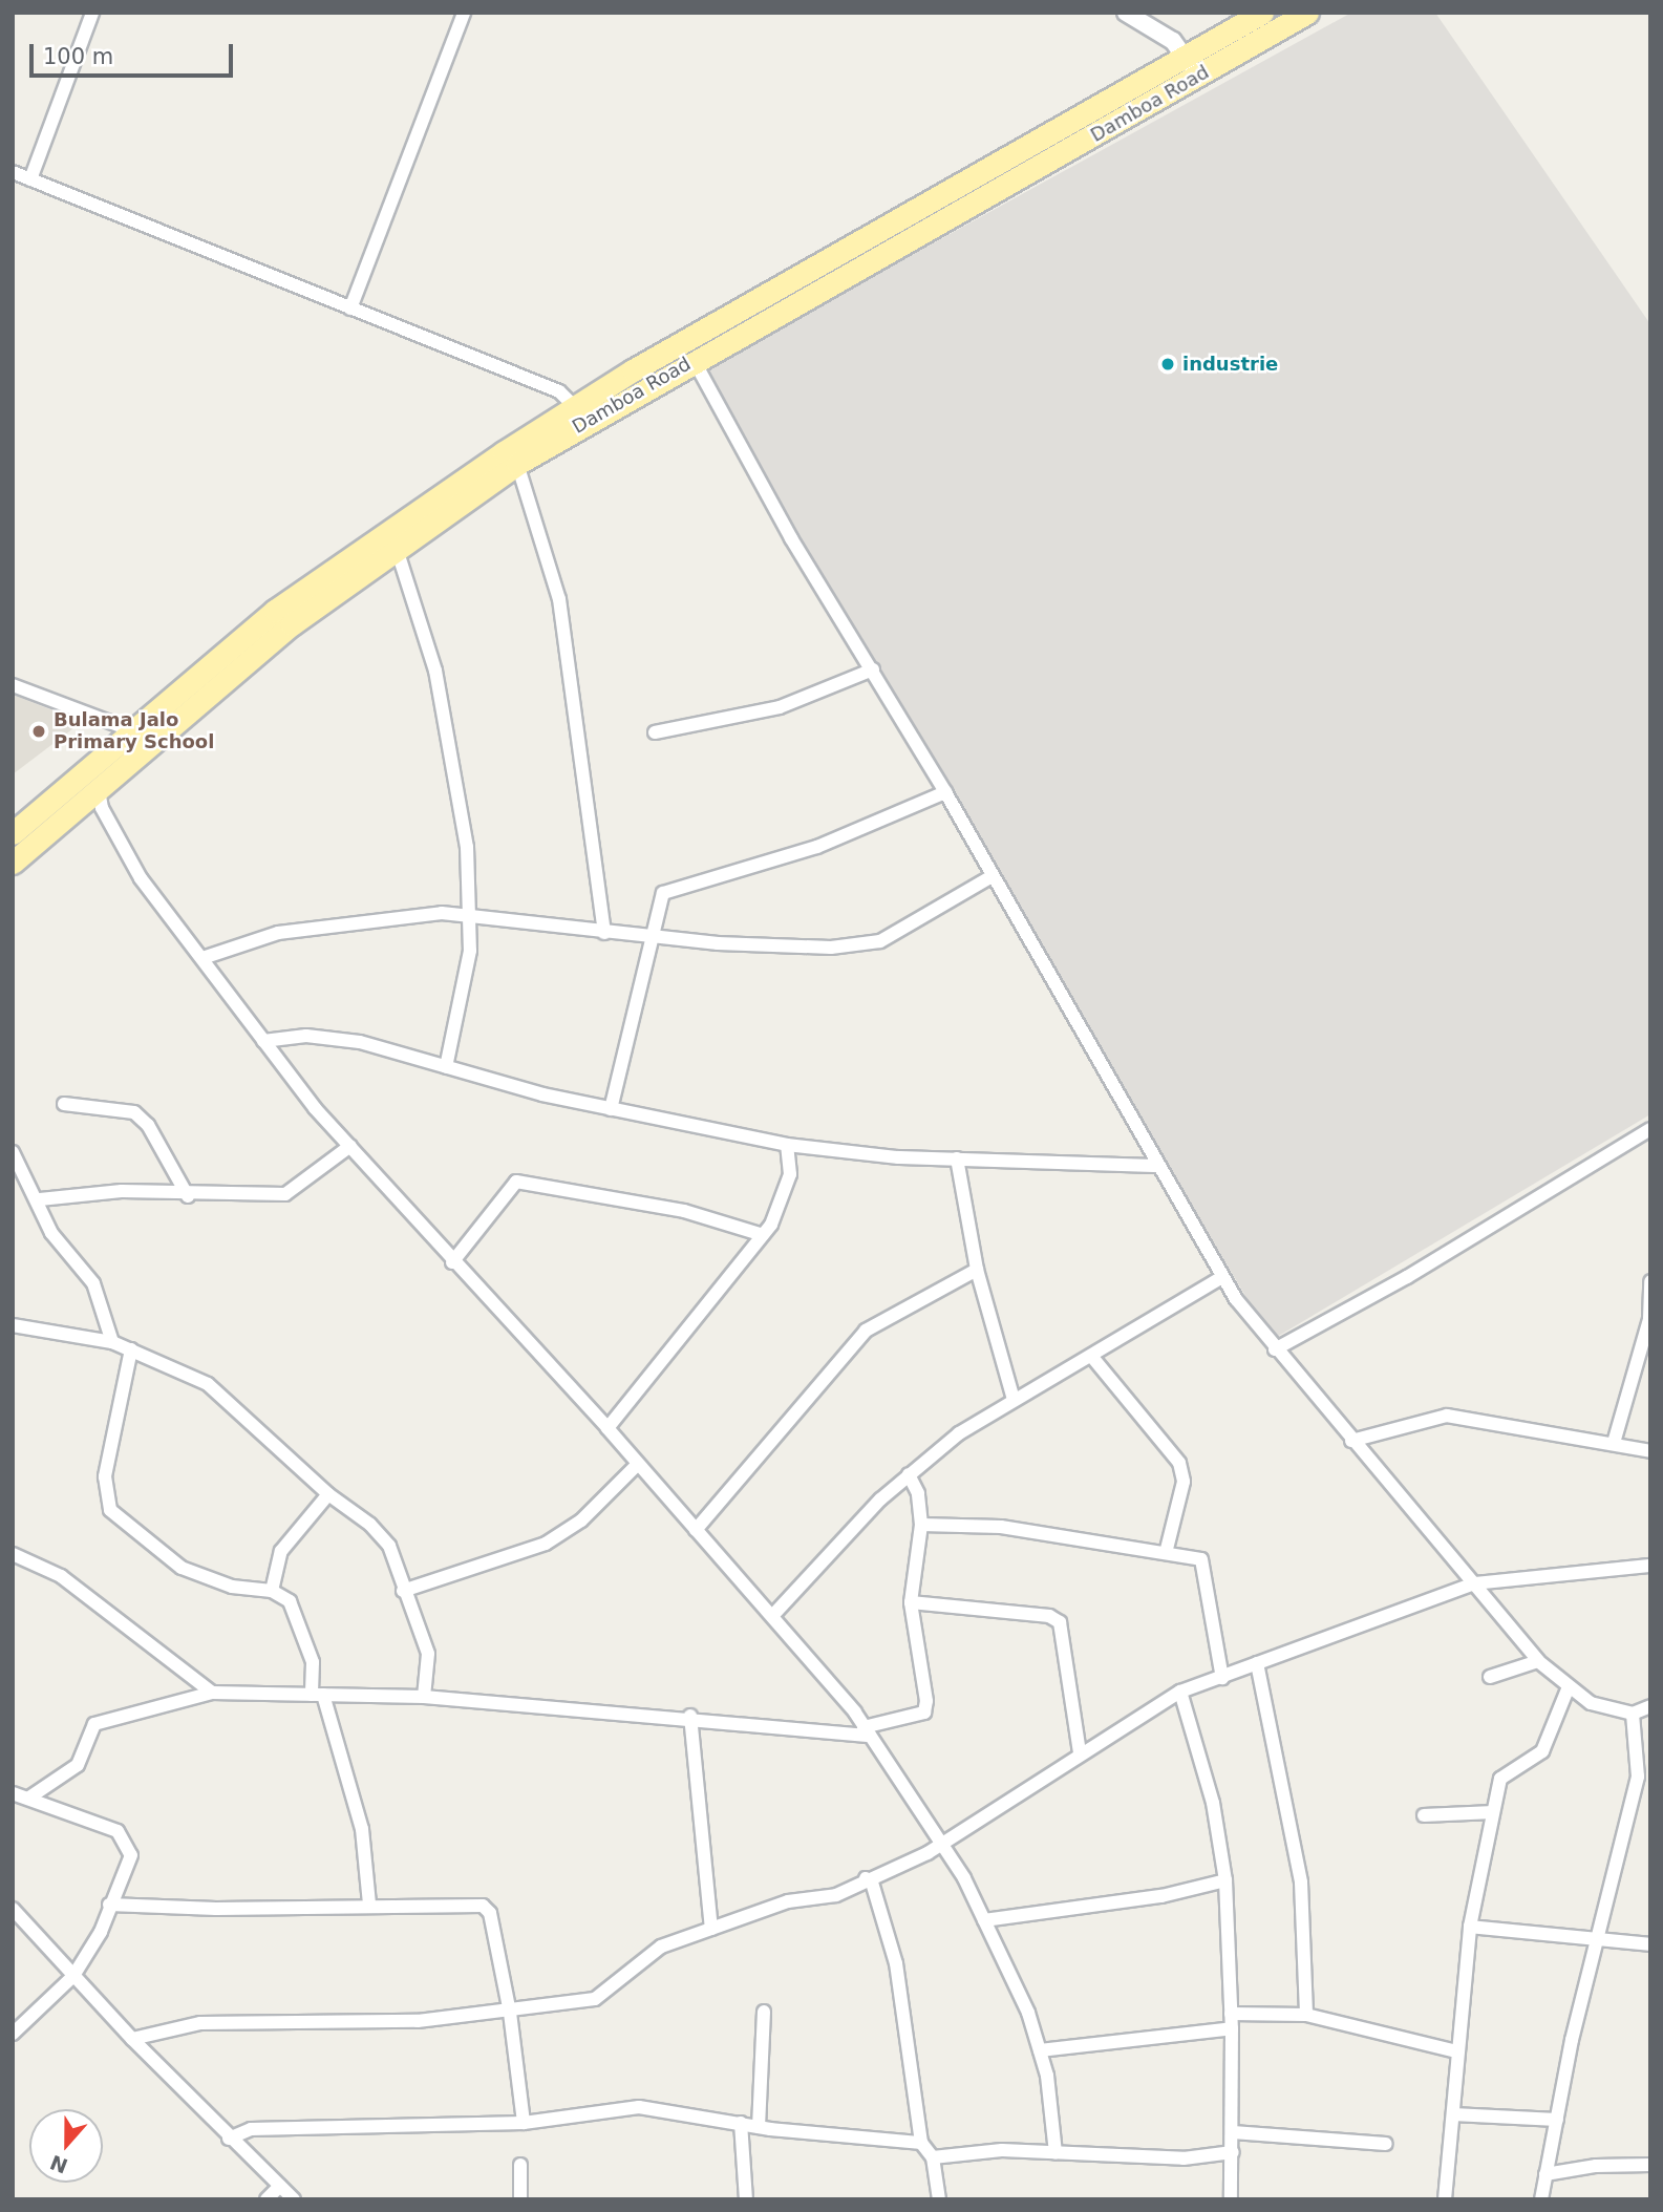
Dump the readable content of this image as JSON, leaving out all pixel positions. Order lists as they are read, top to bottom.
{
  "streets": {
    "main road": ["Damboa Road"]
  },
  "places": ["industrie", "Bulama Jalo Primary School"],
  "scale_bar": "100 m",
  "north": "bottom"
}
